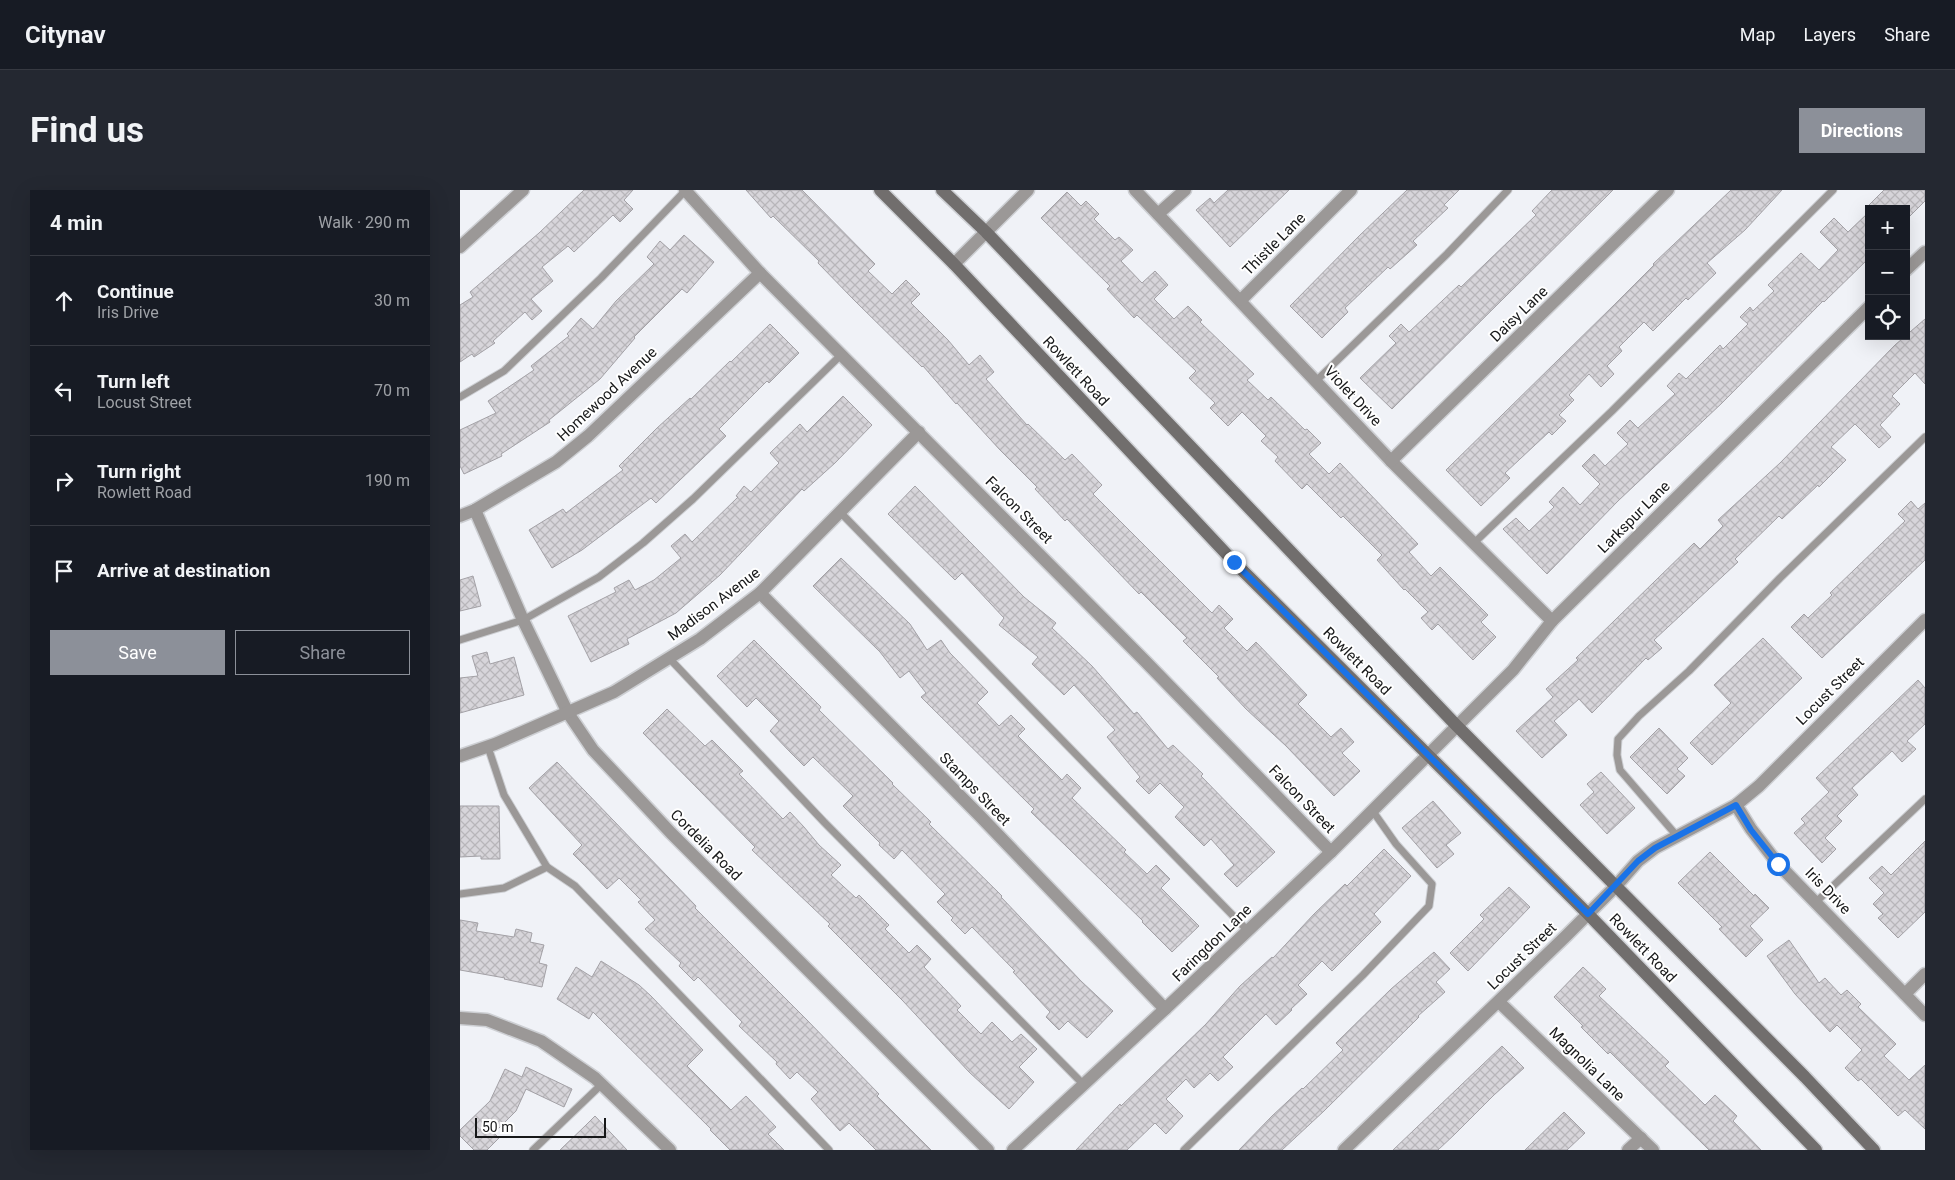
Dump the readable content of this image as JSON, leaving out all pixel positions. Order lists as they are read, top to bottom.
{
  "streets": {
    "main road": ["Rowlett Road"],
    "street": [
      "Thistle Lane",
      "Daisy Lane",
      "Homewood Avenue",
      "Violet Drive",
      "Falcon Street",
      "Larkspur Lane",
      "Madison Avenue",
      "Locust Street",
      "Stamps Street",
      "Cordelia Road",
      "Iris Drive",
      "Faringdon Lane",
      "Magnolia Lane"
    ]
  },
  "crossings": [
    ["Thistle Lane", "Violet Drive"],
    ["Daisy Lane", "Violet Drive"],
    ["Rowlett Road", "Larkspur Lane"],
    ["Rowlett Road", "Locust Street"],
    ["Rowlett Road", "Faringdon Lane"],
    ["Homewood Avenue", "Falcon Street"],
    ["Homewood Avenue", "Cordelia Road"],
    ["Violet Drive", "Larkspur Lane"],
    ["Falcon Street", "Madison Avenue"],
    ["Falcon Street", "Faringdon Lane"],
    ["Larkspur Lane", "Faringdon Lane"],
    ["Madison Avenue", "Stamps Street"],
    ["Madison Avenue", "Cordelia Road"],
    ["Locust Street", "Iris Drive"],
    ["Locust Street", "Magnolia Lane"],
    ["Stamps Street", "Faringdon Lane"]
  ],
  "scale_bar": "50 m",
  "page": {
    "header": "Citynav",
    "nav": ["Map", "Layers", "Share"],
    "buttons": [
      "Directions",
      ["Save", "Share"]
    ],
    "title": "Find us",
    "heading": ["4 min", "Walk · 290 m"],
    "map_buttons": ["+", "−"],
    "list": [
      ["Continue", "Iris Drive", "30 m"],
      ["Turn left", "Locust Street", "70 m"],
      ["Turn right", "Rowlett Road", "190 m"],
      "Arrive at destination"
    ],
    "scale": "50 m"
  }
}
